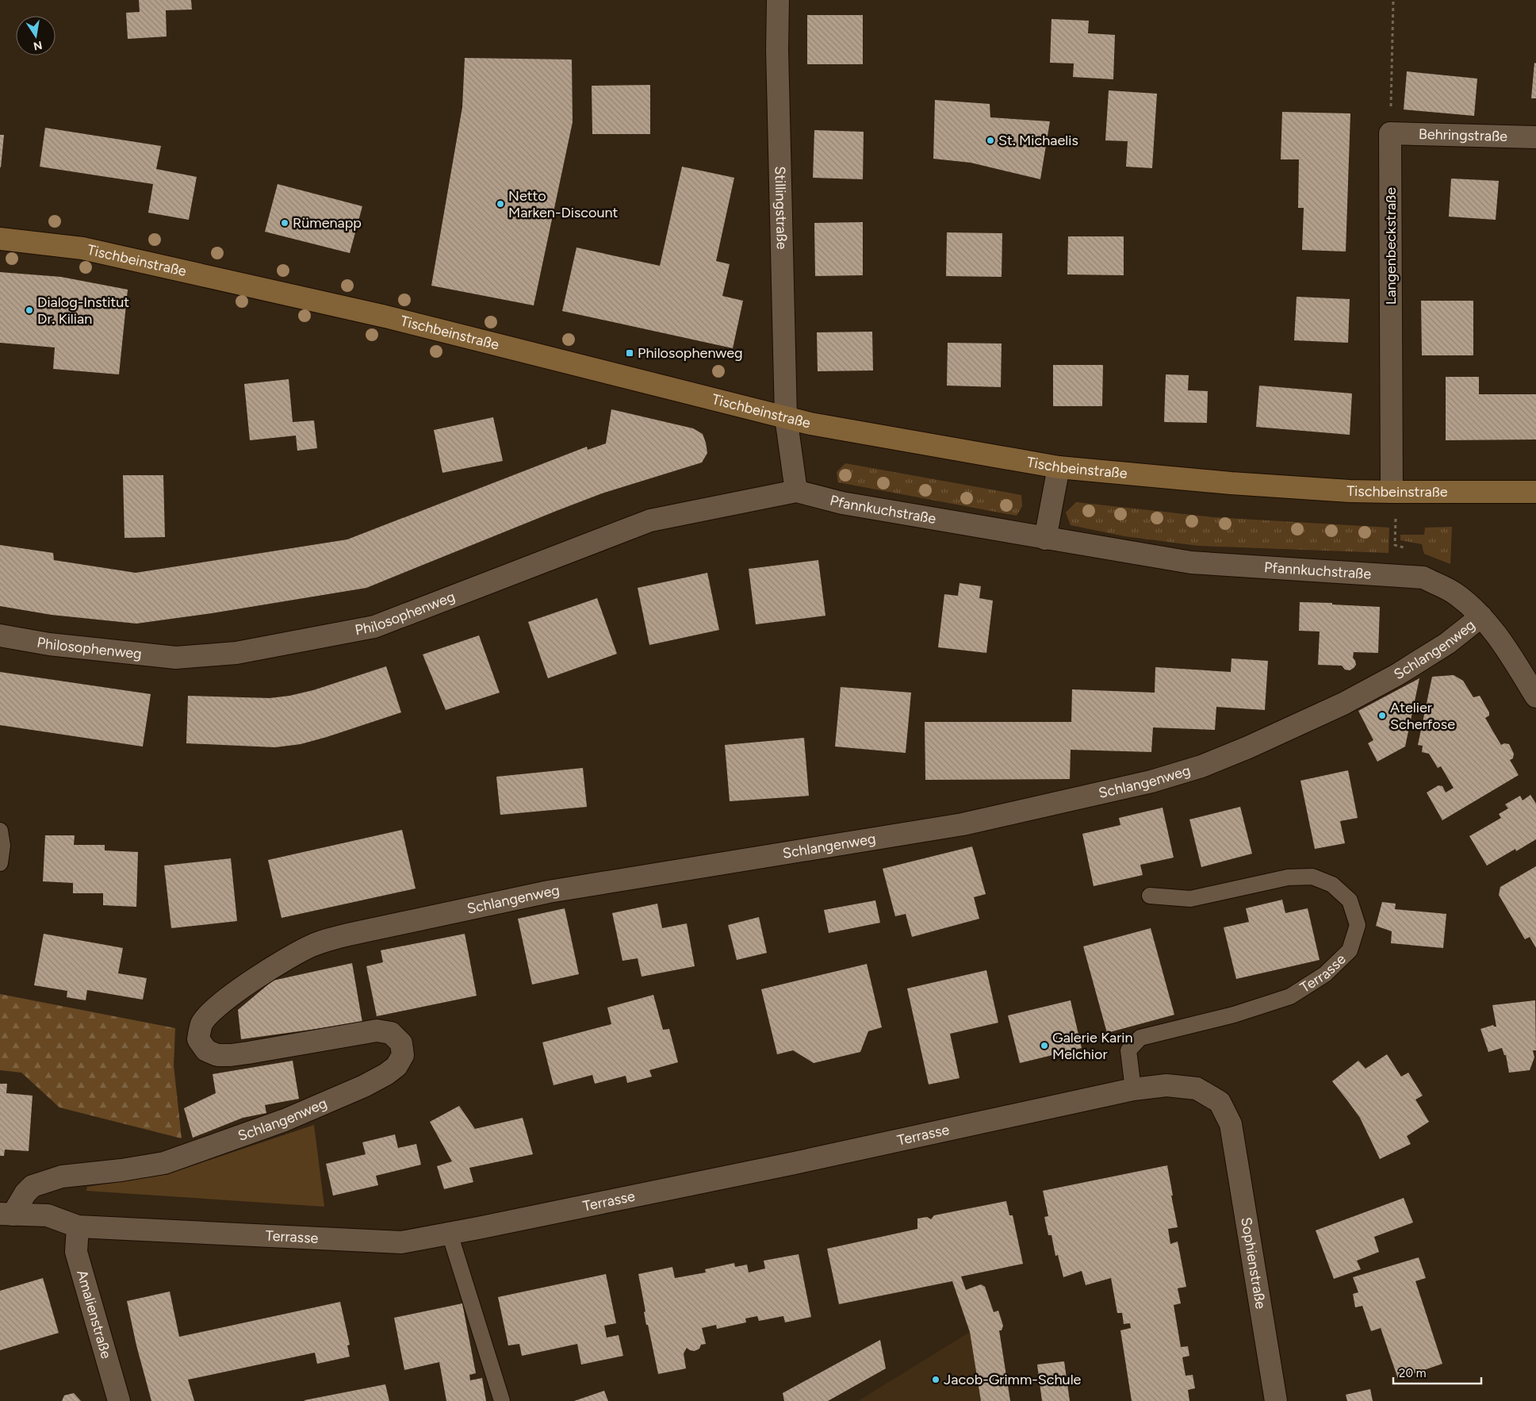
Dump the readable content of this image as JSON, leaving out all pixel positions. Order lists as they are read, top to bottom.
{
  "streets": {
    "main road": ["Tischbeinstraße"],
    "street": [
      "Behringstraße",
      "Stillingstraße",
      "Langenbeckstraße",
      "Pfannkuchstraße",
      "Philosophenweg",
      "Schlangenweg",
      "Terrasse",
      "Sophienstraße",
      "Amalienstraße"
    ]
  },
  "crossings": [
    ["Behringstraße", "Langenbeckstraße"],
    ["Stillingstraße", "Tischbeinstraße"],
    ["Langenbeckstraße", "Tischbeinstraße"],
    ["Pfannkuchstraße", "Philosophenweg"],
    ["Pfannkuchstraße", "Schlangenweg"],
    ["Schlangenweg", "Terrasse"],
    ["Terrasse", "Sophienstraße"],
    ["Terrasse", "Amalienstraße"]
  ],
  "places": {
    "other": [
      "St. Michaelis",
      "Netto Marken-Discount",
      "Rümenapp",
      "Dialog-Institut Dr. Kilian",
      "Atelier Scherfose",
      "Galerie Karin Melchior",
      "Jacob-Grimm-Schule"
    ],
    "transit": ["Philosophenweg"]
  },
  "scale_bar": "20 m",
  "north": "bottom"
}
